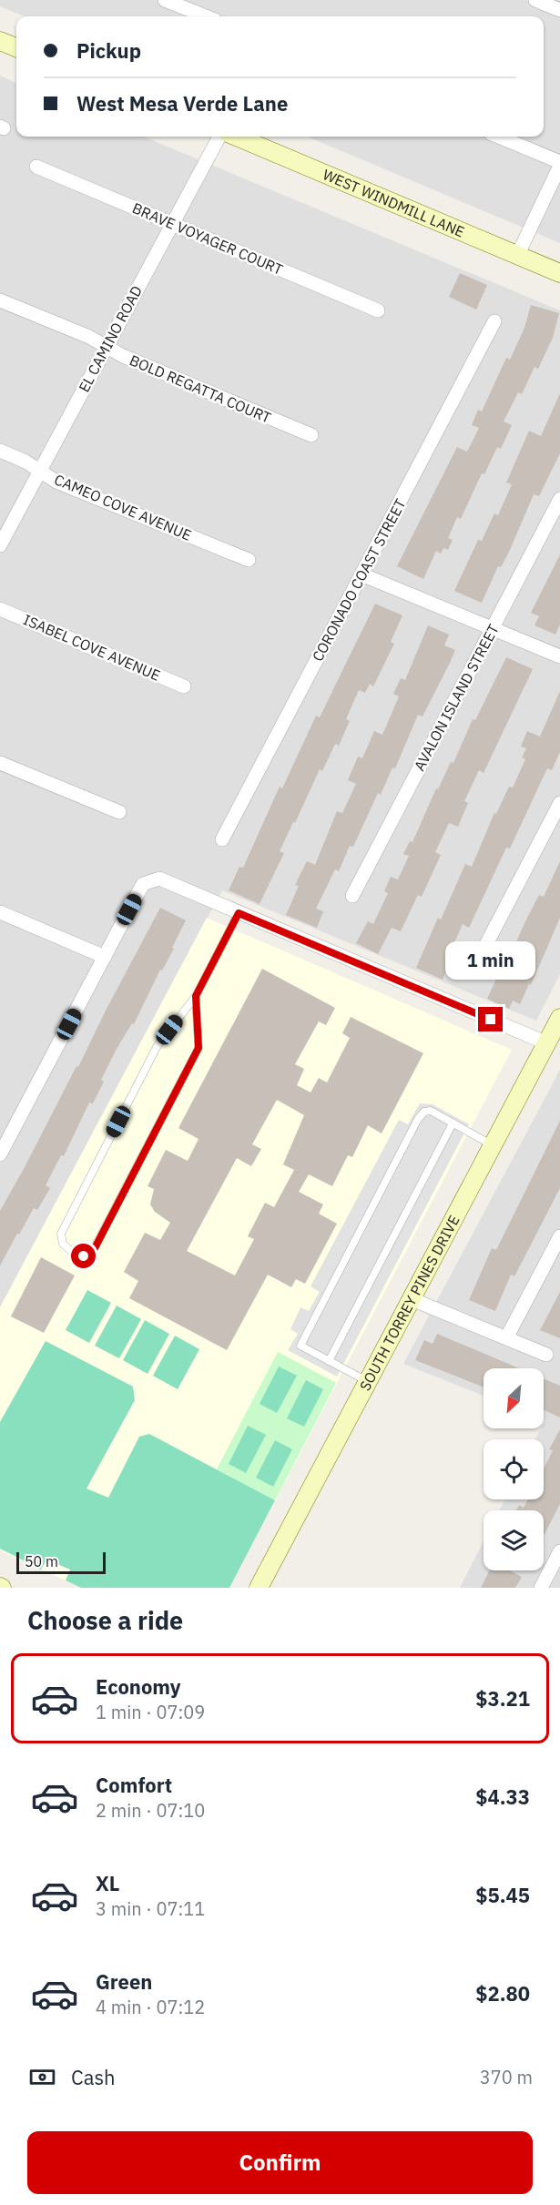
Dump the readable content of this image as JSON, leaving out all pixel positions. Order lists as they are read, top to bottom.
{
  "streets": {
    "street": [
      "WEST WINDMILL LANE",
      "BRAVE VOYAGER COURT",
      "EL CAMINO ROAD",
      "BOLD REGATTA COURT",
      "CAMEO COVE AVENUE",
      "CORONADO COAST STREET",
      "ISABEL COVE AVENUE",
      "AVALON ISLAND STREET",
      "SOUTH TORREY PINES DRIVE"
    ]
  },
  "crossings": [
    ["BRAVE VOYAGER COURT", "EL CAMINO ROAD"],
    ["EL CAMINO ROAD", "BOLD REGATTA COURT"],
    ["EL CAMINO ROAD", "CAMEO COVE AVENUE"]
  ],
  "scale_bar": "50 m",
  "north": "bottom left",
  "page": {
    "banner": ["Pickup", "West Mesa Verde Lane"],
    "bubble": "1 min",
    "scale": "50 m",
    "heading": "Choose a ride",
    "list": [
      {
        "name": "Economy",
        "note": "1 min · 07:09",
        "value": "$3.21"
      },
      {
        "name": "Comfort",
        "note": "2 min · 07:10",
        "value": "$4.33"
      },
      {
        "name": "XL",
        "note": "3 min · 07:11",
        "value": "$5.45"
      },
      {
        "name": "Green",
        "note": "4 min · 07:12",
        "value": "$2.80"
      }
    ],
    "pay": ["Cash", "370 m"],
    "buttons": "Confirm"
  }
}
